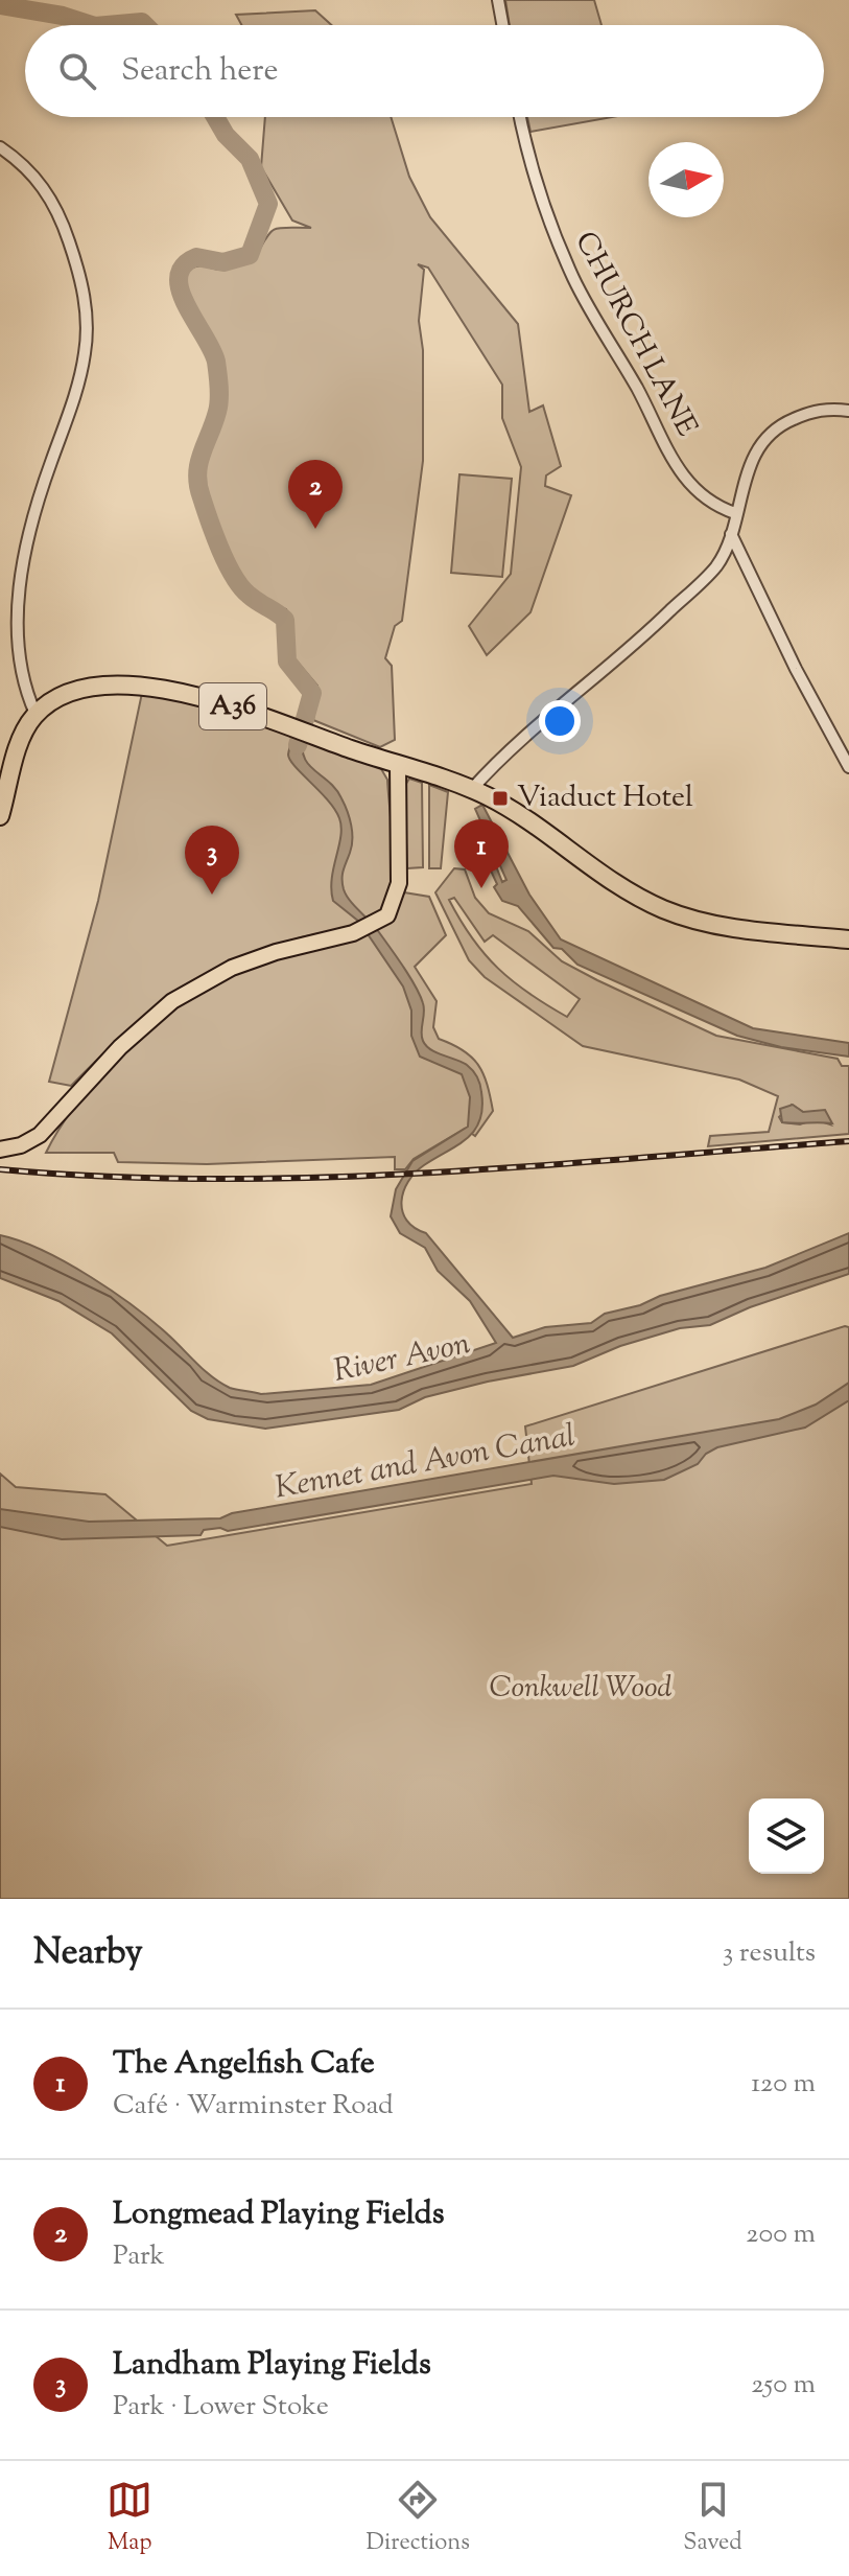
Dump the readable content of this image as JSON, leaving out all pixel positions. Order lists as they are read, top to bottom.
{
  "streets": {
    "highway": ["A36"],
    "street": ["CHURCH LANE"]
  },
  "water": ["River Avon", "Kennet and Avon Canal"],
  "parks": ["Conkwell Wood"],
  "places": {
    "transit": ["Viaduct Hotel"]
  },
  "north": "right",
  "page": {
    "search": "Search here",
    "pins": ["2", "1", "3"],
    "heading": ["Nearby", "3 results"],
    "list": [
      {
        "mark": "1",
        "name": "The Angelfish Cafe",
        "note": "Café · Warminster Road",
        "value": "120 m"
      },
      {
        "mark": "2",
        "name": "Longmead Playing Fields",
        "note": "Park",
        "value": "200 m"
      },
      {
        "mark": "3",
        "name": "Landham Playing Fields",
        "note": "Park · Lower Stoke",
        "value": "250 m"
      }
    ],
    "nav": ["Map", "Directions", "Saved"]
  }
}
